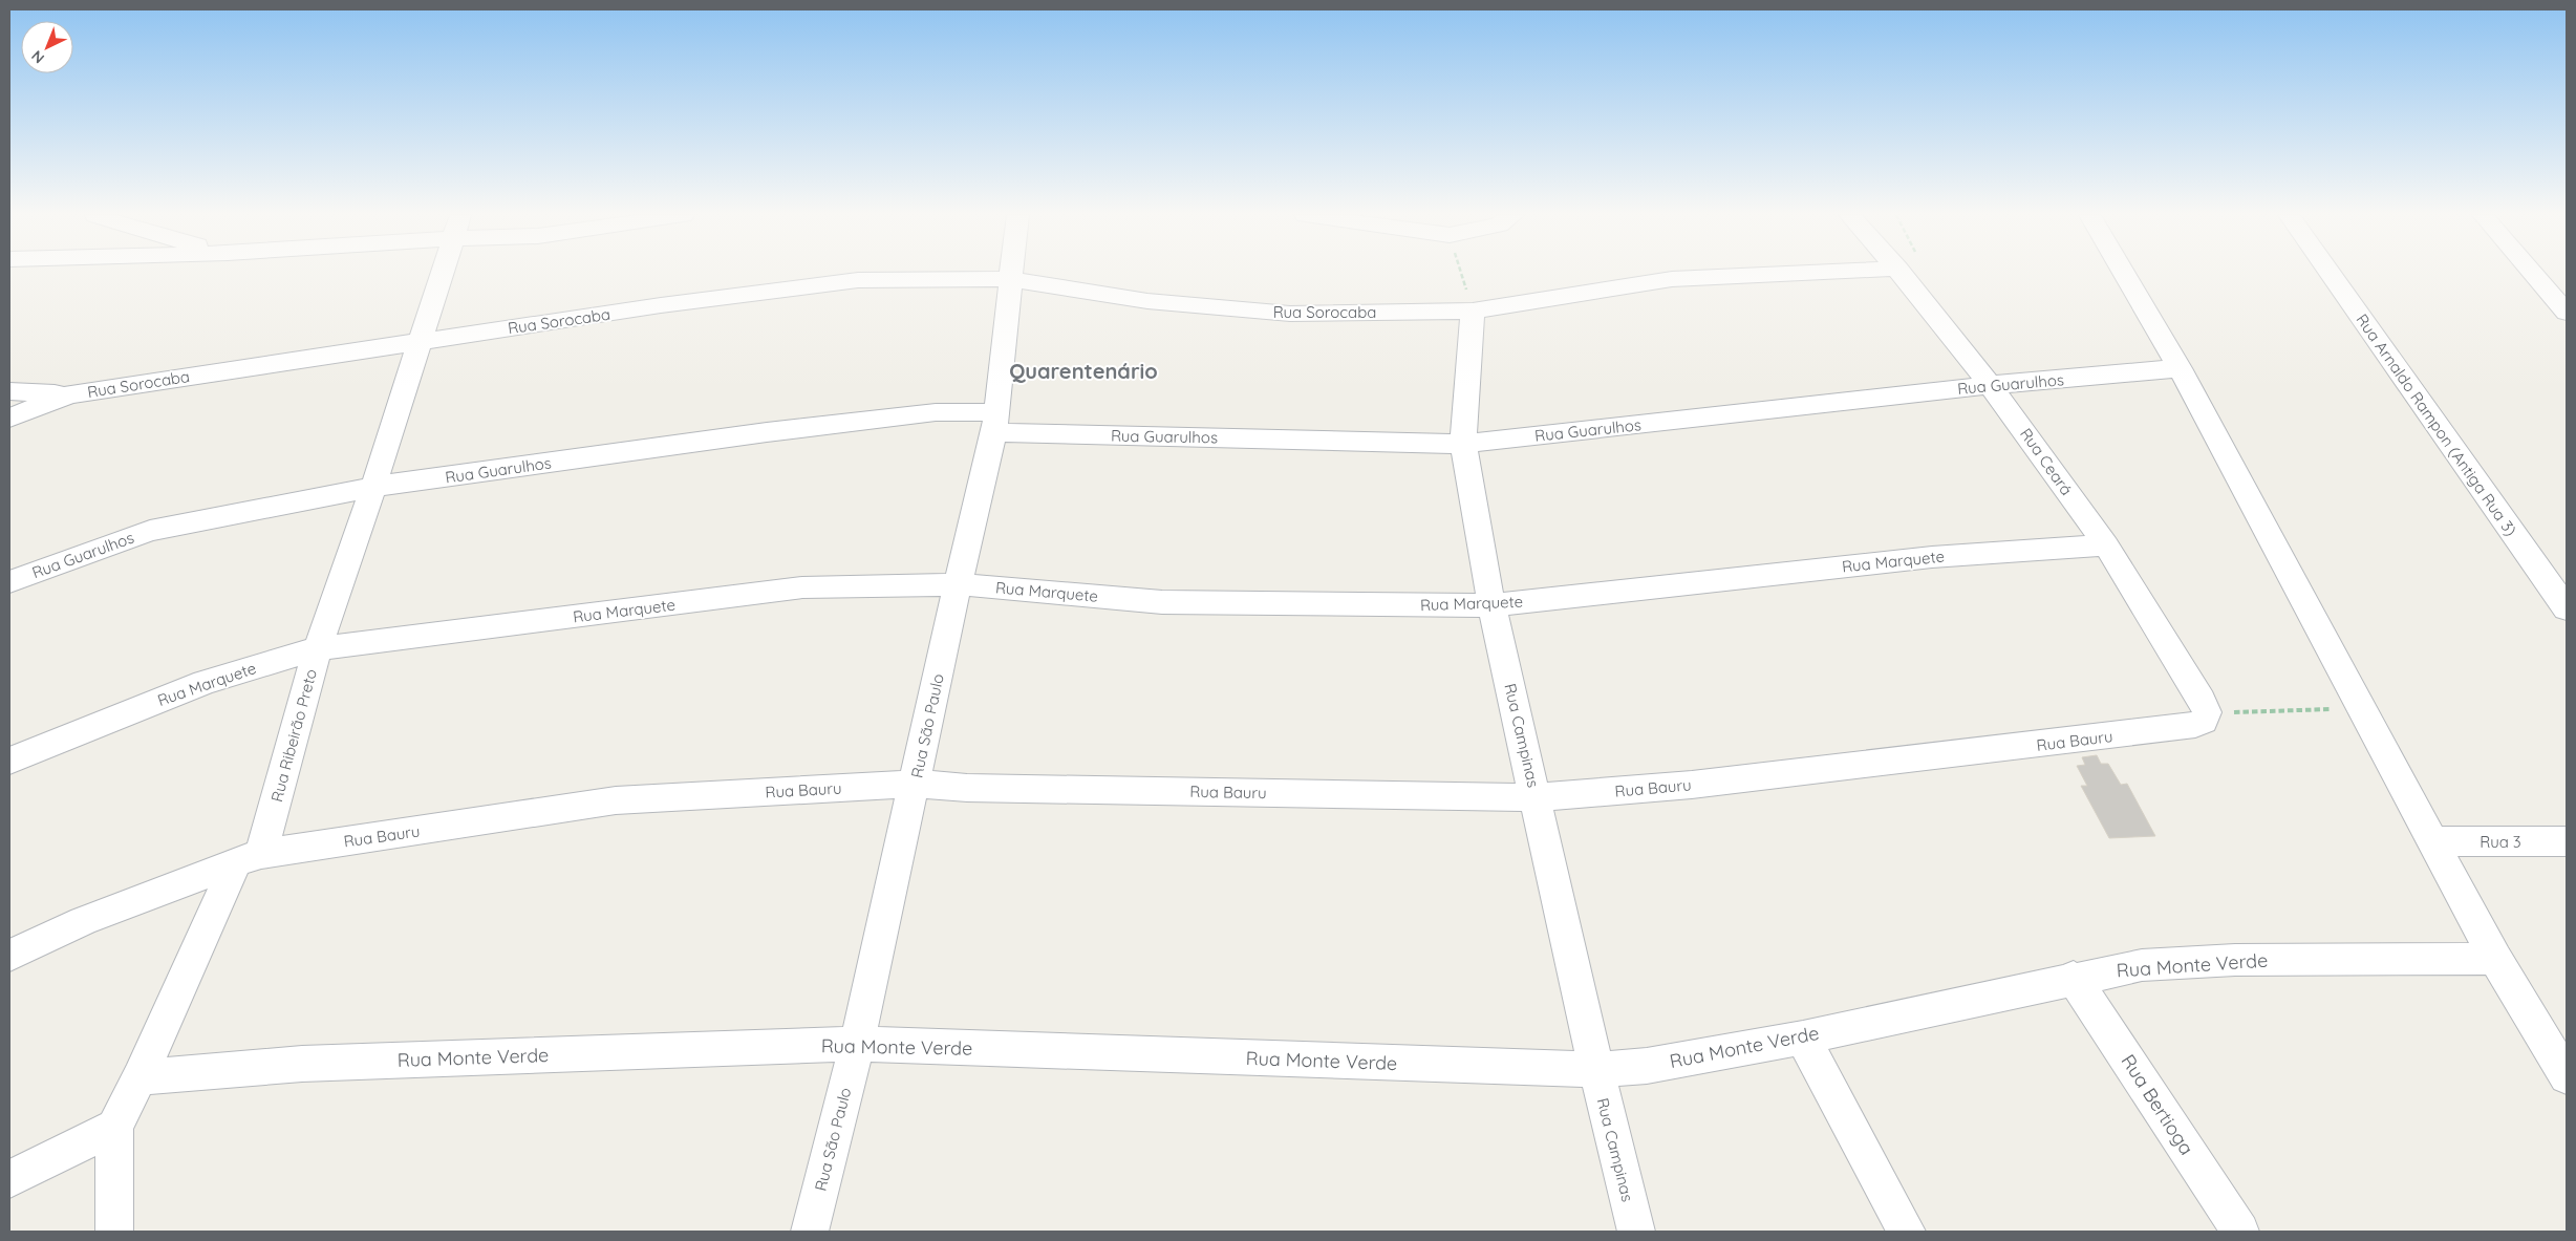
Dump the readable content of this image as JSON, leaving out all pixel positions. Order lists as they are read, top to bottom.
{
  "streets": {
    "street": [
      "Rua Sorocaba",
      "Rua Guarulhos",
      "Rua Arnaldo Rampon (Antiga Rua 3)",
      "Rua Ceará",
      "Rua Marquete",
      "Rua São Paulo",
      "Rua Ribeirão Preto",
      "Rua Campinas",
      "Rua Bauru",
      "Rua 3",
      "Rua Monte Verde",
      "Rua Bertioga"
    ]
  },
  "crossings": [
    ["Rua Sorocaba", "Rua São Paulo"],
    ["Rua Sorocaba", "Rua Ribeirão Preto"],
    ["Rua Sorocaba", "Rua Campinas"],
    ["Rua Guarulhos", "Rua Ceará"],
    ["Rua Guarulhos", "Rua São Paulo"],
    ["Rua Guarulhos", "Rua Ribeirão Preto"],
    ["Rua Guarulhos", "Rua Campinas"],
    ["Rua Ceará", "Rua Marquete"],
    ["Rua Ceará", "Rua Bauru"],
    ["Rua Marquete", "Rua São Paulo"],
    ["Rua Marquete", "Rua Ribeirão Preto"],
    ["Rua Marquete", "Rua Campinas"],
    ["Rua São Paulo", "Rua Bauru"],
    ["Rua São Paulo", "Rua Monte Verde"],
    ["Rua Ribeirão Preto", "Rua Bauru"],
    ["Rua Ribeirão Preto", "Rua Monte Verde"],
    ["Rua Campinas", "Rua Bauru"],
    ["Rua Campinas", "Rua Monte Verde"],
    ["Rua Monte Verde", "Rua Bertioga"]
  ],
  "districts": ["Quarentenário"],
  "north": "bottom left"
}
